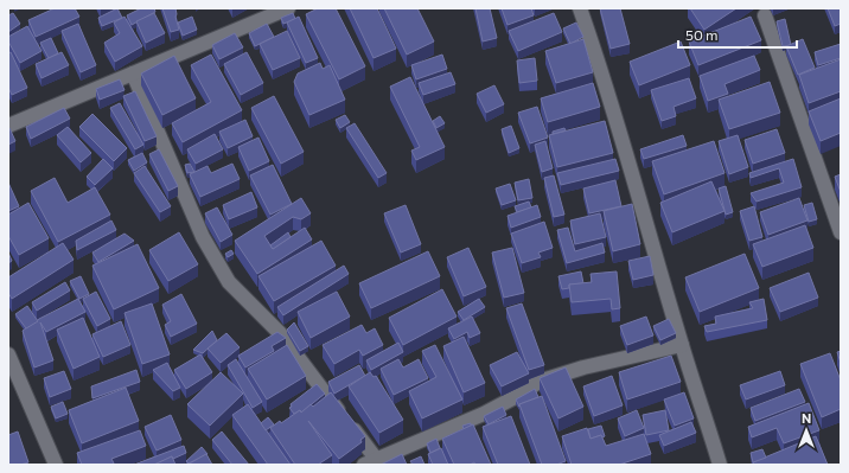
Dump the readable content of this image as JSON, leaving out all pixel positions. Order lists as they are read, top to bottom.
{
  "scale_bar": "50 m",
  "north": "top"
}
